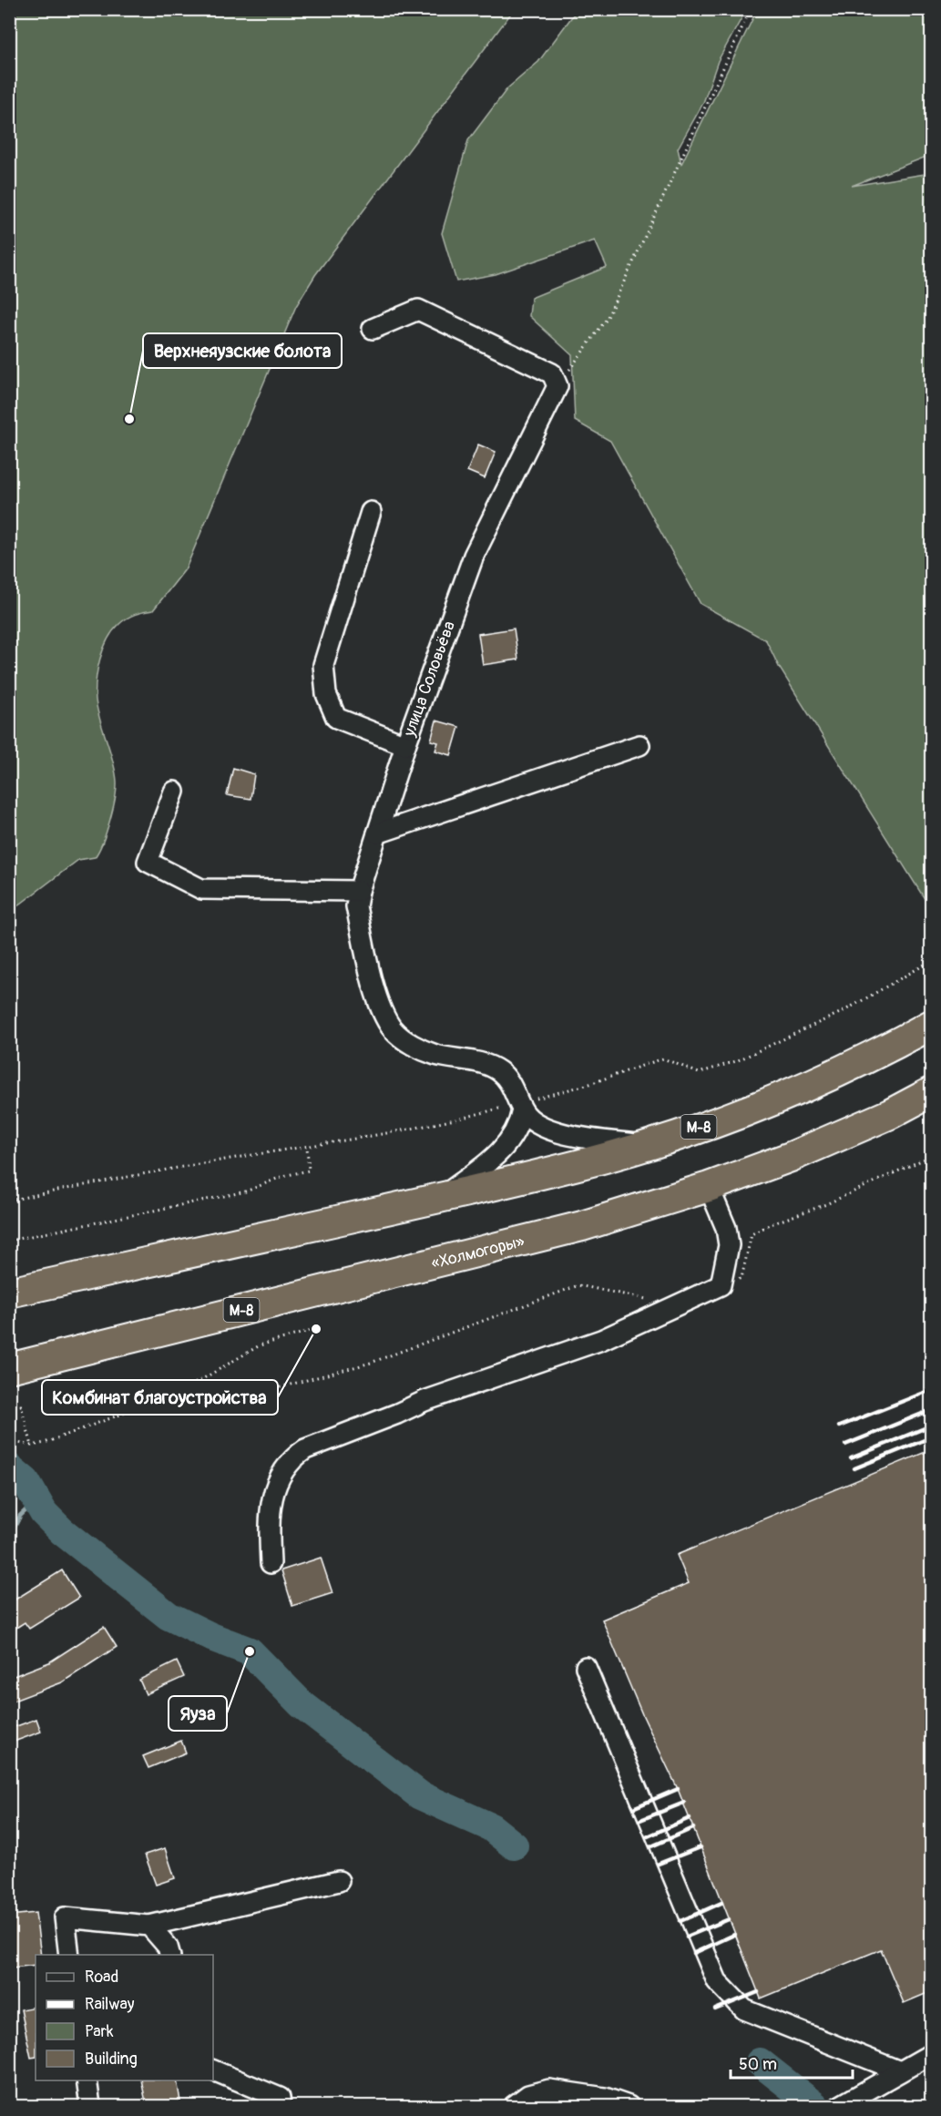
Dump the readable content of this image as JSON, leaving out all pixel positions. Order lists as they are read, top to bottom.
{
  "streets": {
    "highway": ["М-8", "«Холмогоры»"],
    "street": ["улица Соловьёва"]
  },
  "crossings": [
    ["улица Соловьёва", "М-8"]
  ],
  "places": ["Верхнеяузские болота", "Комбинат благоустройства", "Яуза"],
  "legend": [
    "Road",
    "Railway",
    "Park",
    "Building"
  ],
  "scale_bar": "50 m"
}
